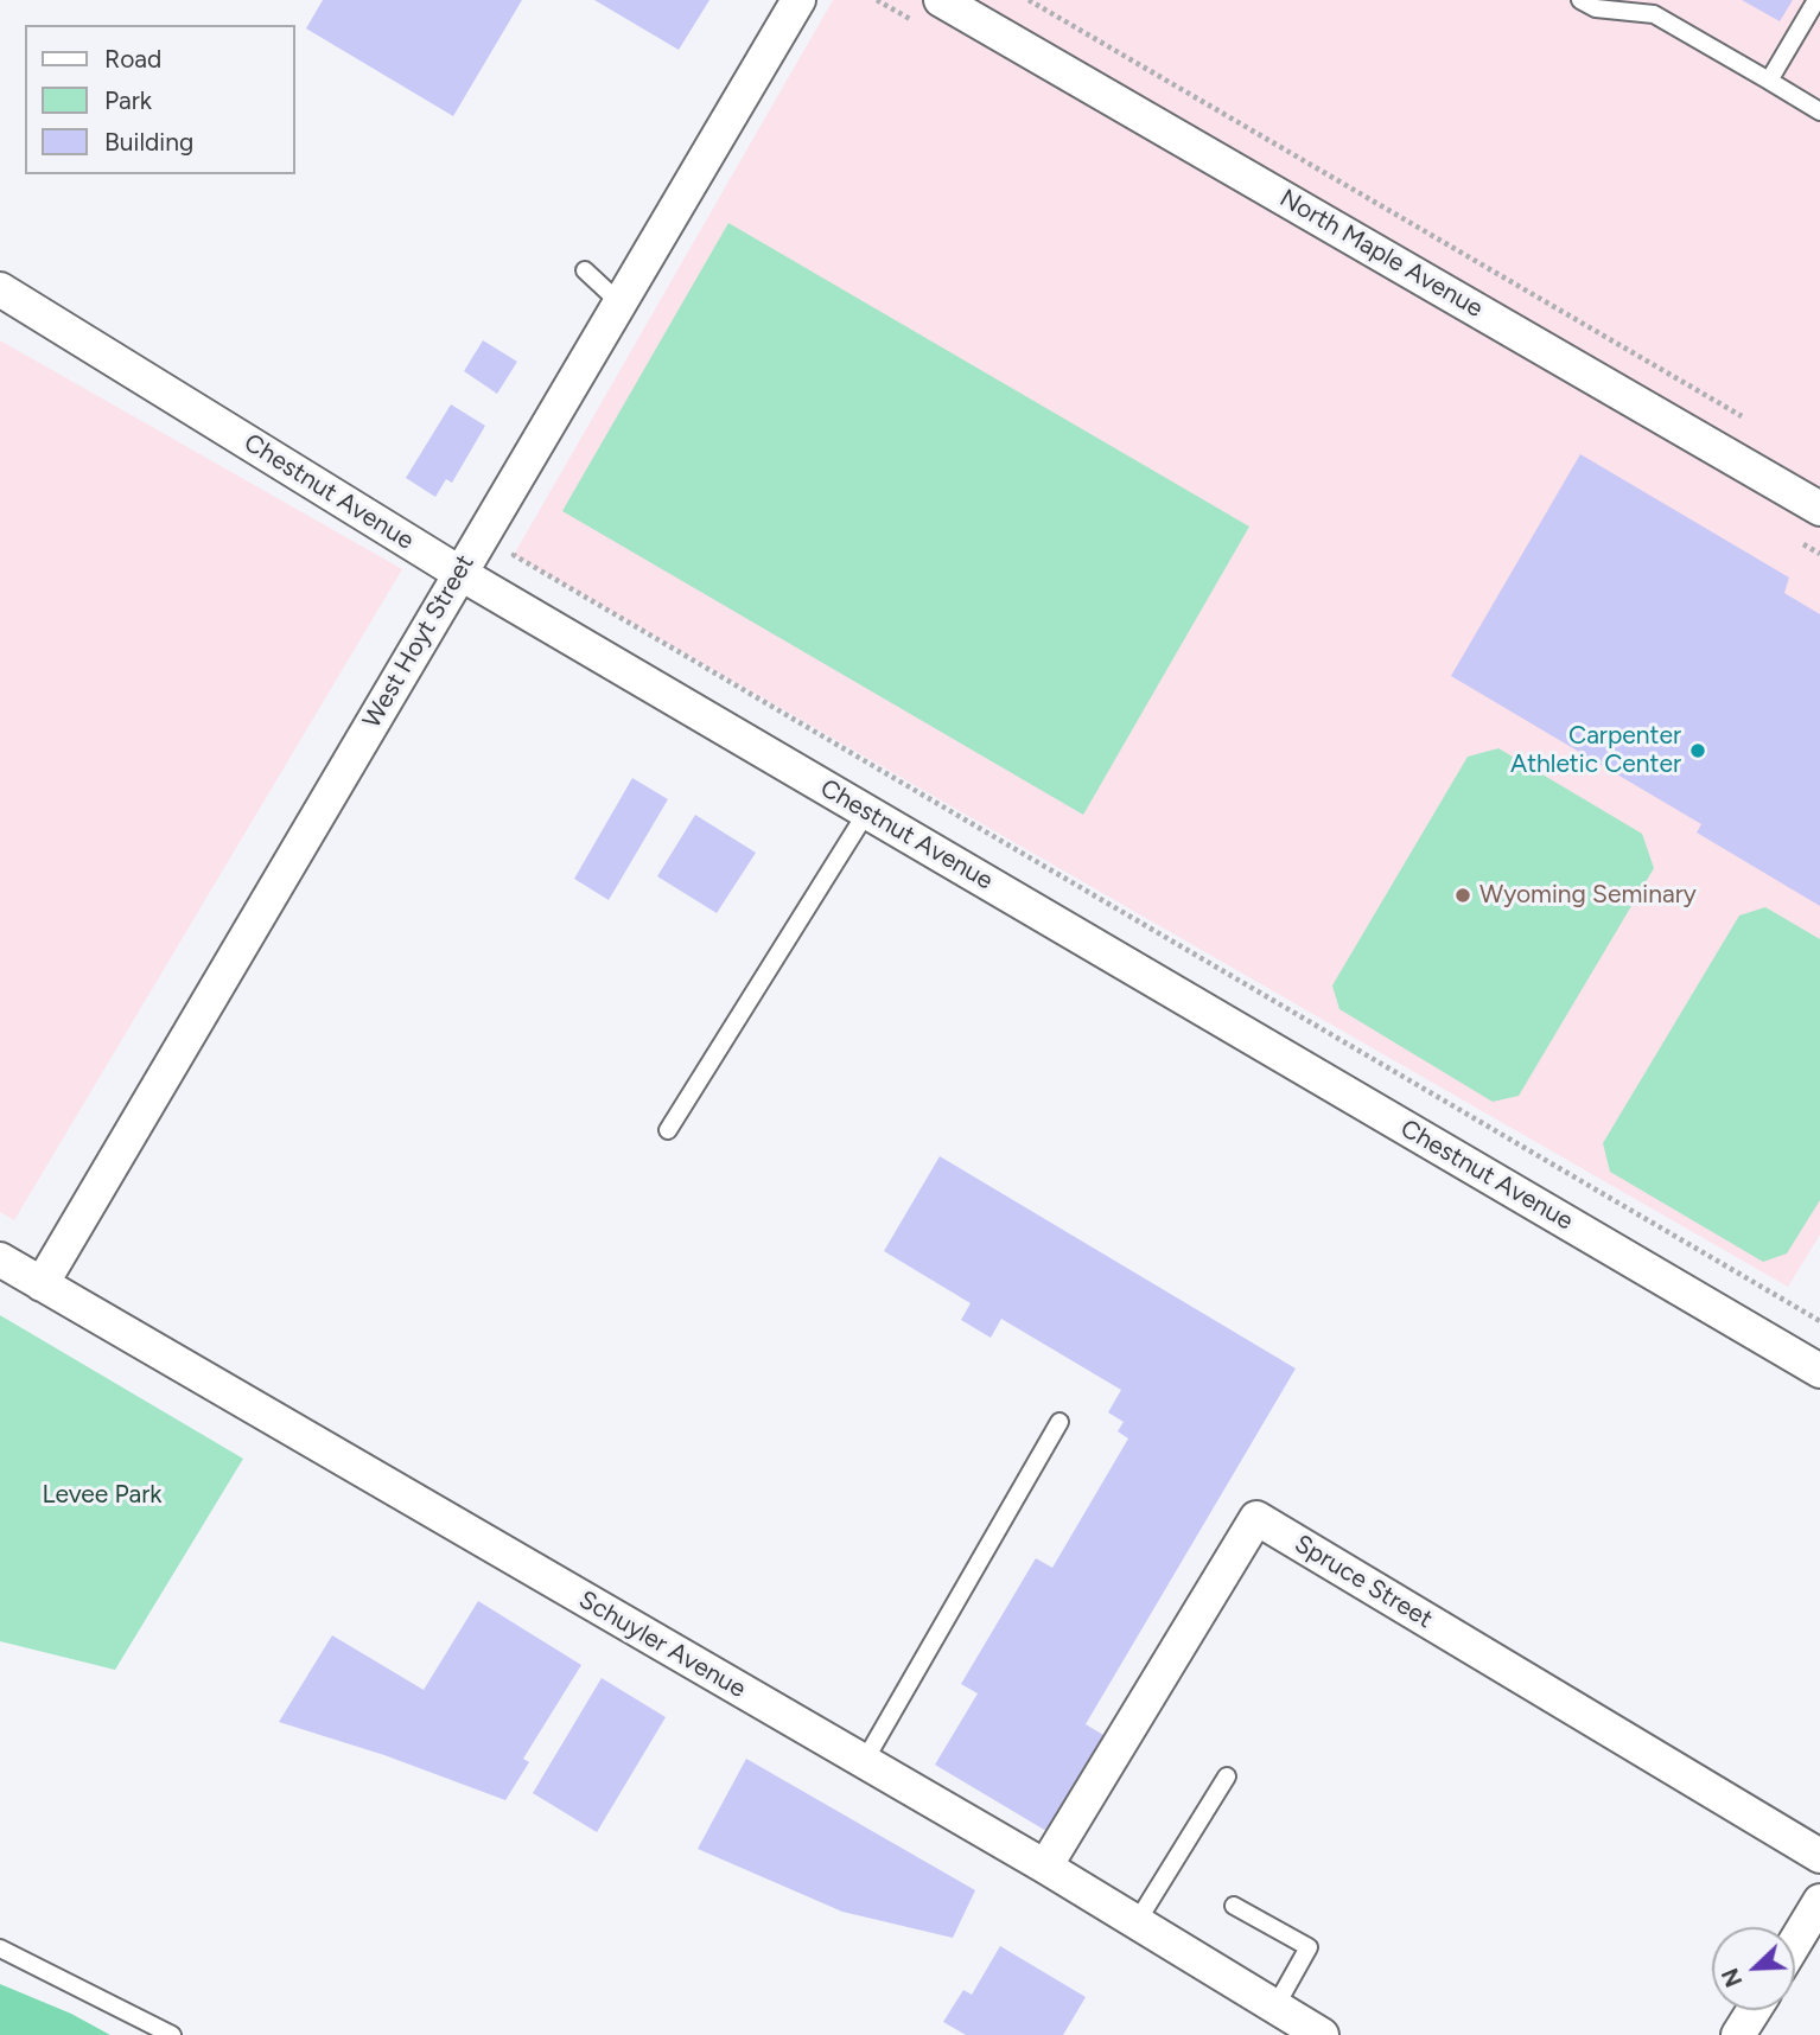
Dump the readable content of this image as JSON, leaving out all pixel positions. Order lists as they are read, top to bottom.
{
  "streets": {
    "street": [
      "North Maple Avenue",
      "Chestnut Avenue",
      "West Hoyt Street",
      "Spruce Street",
      "Schuyler Avenue"
    ]
  },
  "crossings": [
    ["Chestnut Avenue", "West Hoyt Street"],
    ["West Hoyt Street", "Schuyler Avenue"],
    ["Spruce Street", "Schuyler Avenue"]
  ],
  "parks": ["Levee Park"],
  "places": ["Carpenter Athletic Center", "Wyoming Seminary"],
  "legend": ["Road", "Park", "Building"],
  "north": "bottom left"
}
